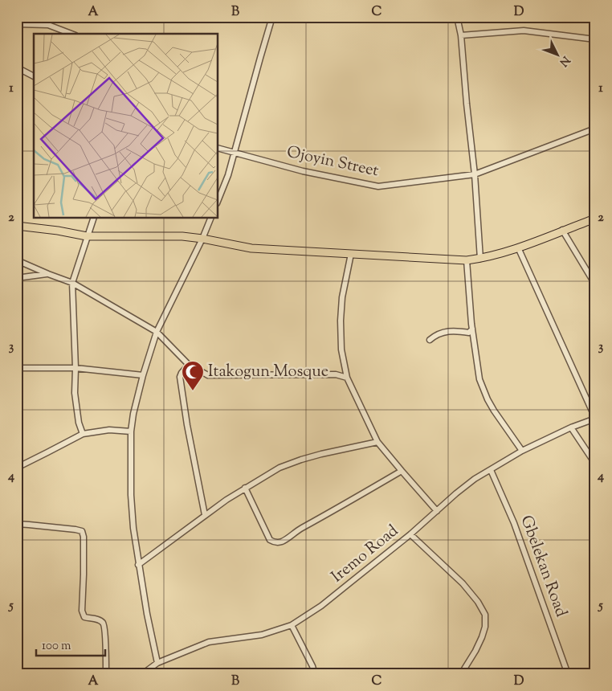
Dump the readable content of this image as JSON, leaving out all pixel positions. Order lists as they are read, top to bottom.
{
  "streets": {
    "street": ["Ojoyin Street", "Iremo Road", "Gbelekan Road"]
  },
  "crossings": [
    ["Iremo Road", "Gbelekan Road"]
  ],
  "places": {
    "mosque": ["Itakogun Mosque"]
  },
  "scale_bar": "100 m",
  "north": "bottom right",
  "grid": {
    "columns": [
      "A",
      "B",
      "C",
      "D"
    ],
    "rows": [
      "1",
      "2",
      "3",
      "4",
      "5"
    ]
  }
}
